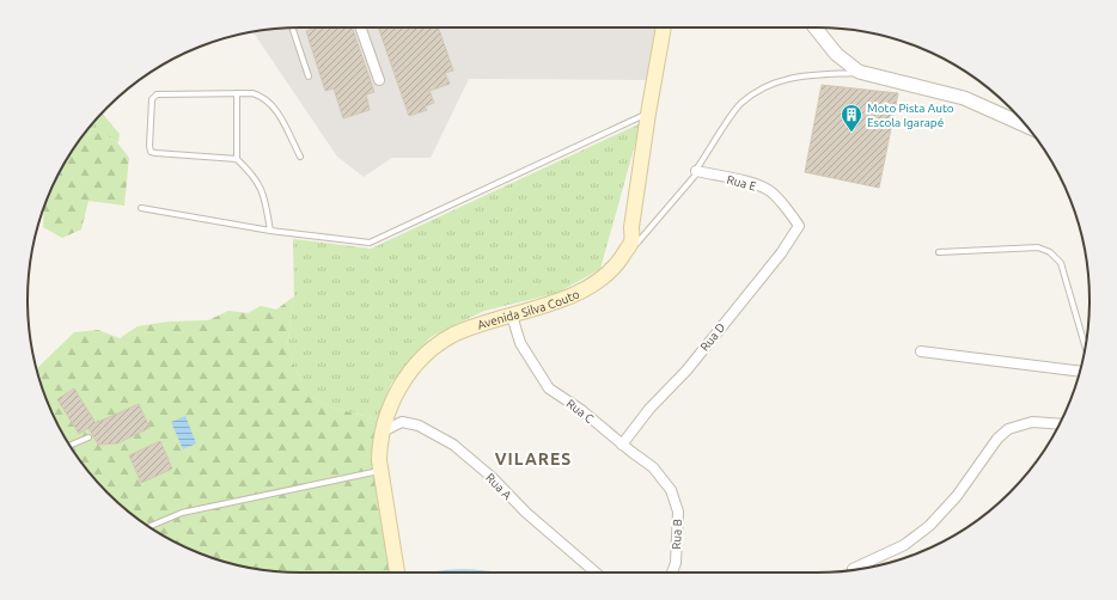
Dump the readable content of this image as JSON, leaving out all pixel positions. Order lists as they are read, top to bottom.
{
  "streets": {
    "main road": ["Avenida Silva Couto"],
    "street": [
      "Rua E",
      "Rua D",
      "Rua C",
      "Rua A",
      "Rua B"
    ]
  },
  "crossings": [
    ["Rua E", "Rua D"],
    ["Avenida Silva Couto", "Rua C"],
    ["Avenida Silva Couto", "Rua A"],
    ["Rua D", "Rua C"],
    ["Rua C", "Rua B"]
  ],
  "districts": ["VILARES"],
  "places": {
    "building": ["Moto Pista Auto Escola Igarapé"]
  }
}
